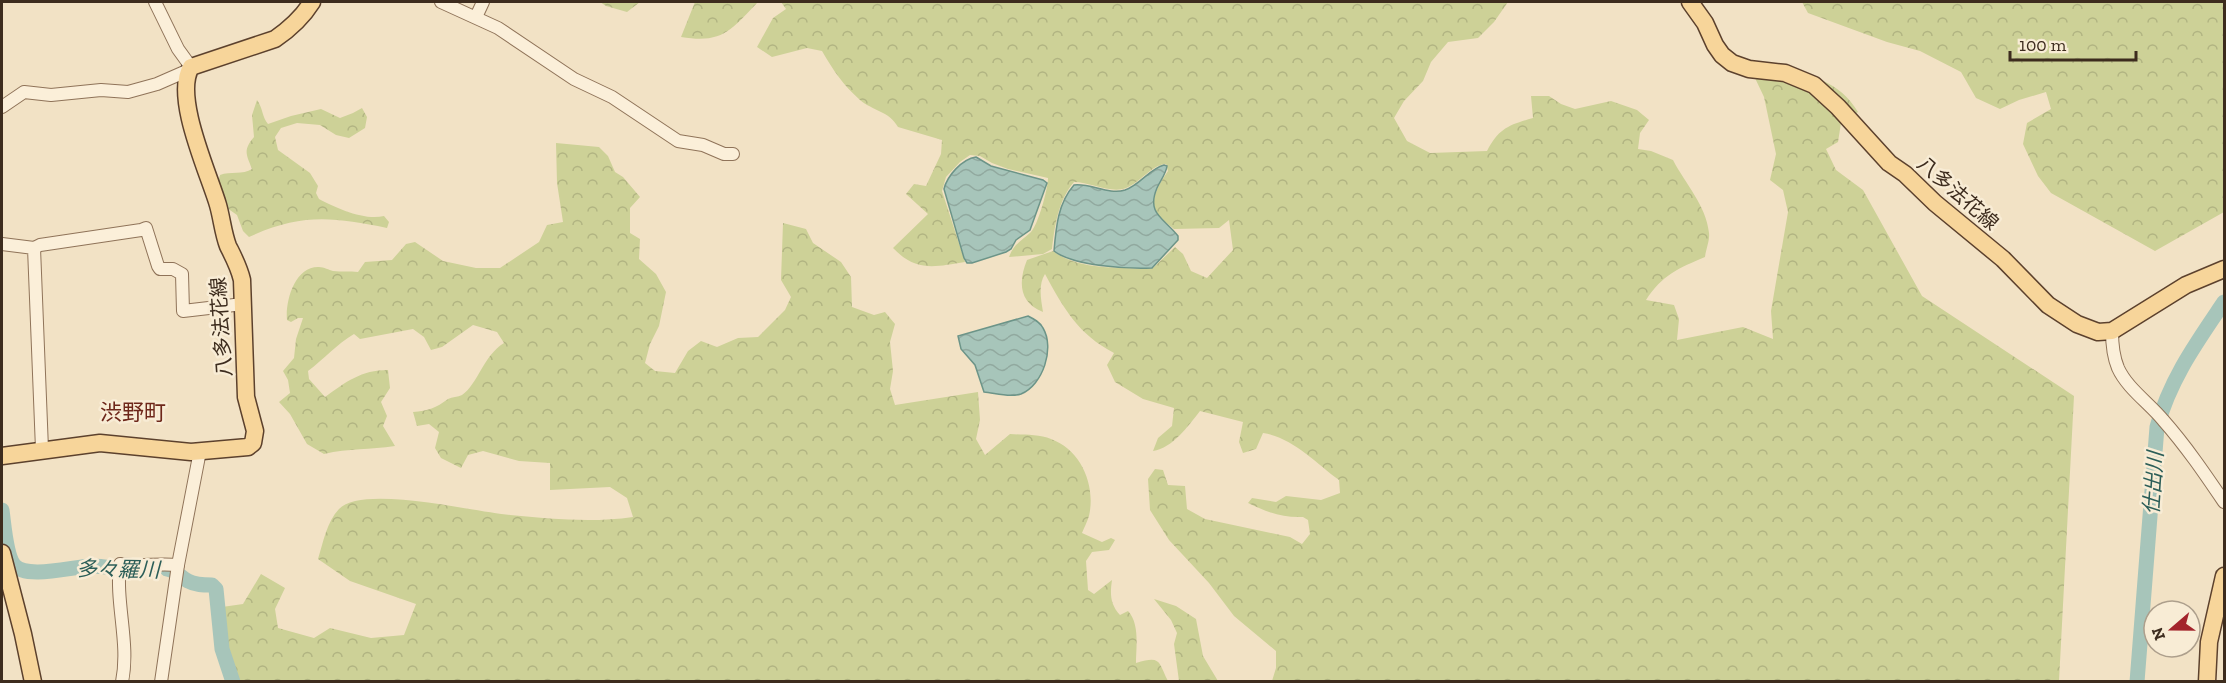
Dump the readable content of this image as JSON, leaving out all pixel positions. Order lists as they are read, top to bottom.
{
  "streets": {
    "main road": ["八多法花線"]
  },
  "districts": ["渋野町"],
  "water": ["仕出川", "多々羅川"],
  "scale_bar": "100 m",
  "north": "left"
}
